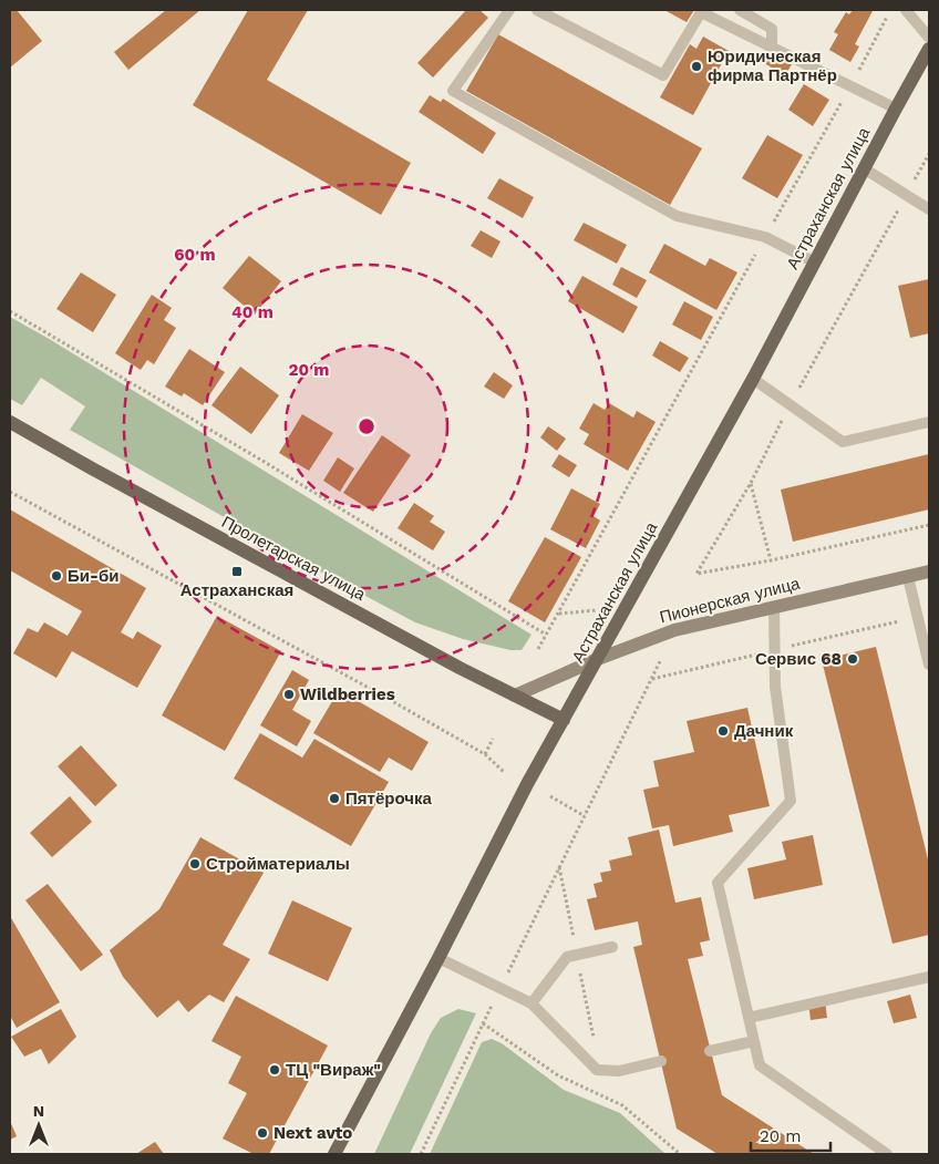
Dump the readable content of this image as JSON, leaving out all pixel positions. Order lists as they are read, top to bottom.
{
  "streets": {
    "main road": ["Астраханская улица", "Пролетарская улица", "Пионерская улица"]
  },
  "crossings": [
    ["Астраханская улица", "Пролетарская улица"],
    ["Астраханская улица", "Пионерская улица"],
    ["Пролетарская улица", "Пионерская улица"]
  ],
  "places": {
    "other": [
      "Юридическая фирма Партнёр",
      "Би-би",
      "Сервис 68",
      "Wildberries",
      "Дачник",
      "Пятёрочка",
      "Стройматериалы",
      "ТЦ \"Вираж\"",
      "Next avto"
    ],
    "transit": ["Астраханская"]
  },
  "scale_bar": "20 m",
  "north": "top",
  "rings": ["60 m", "40 m", "20 m"]
}
